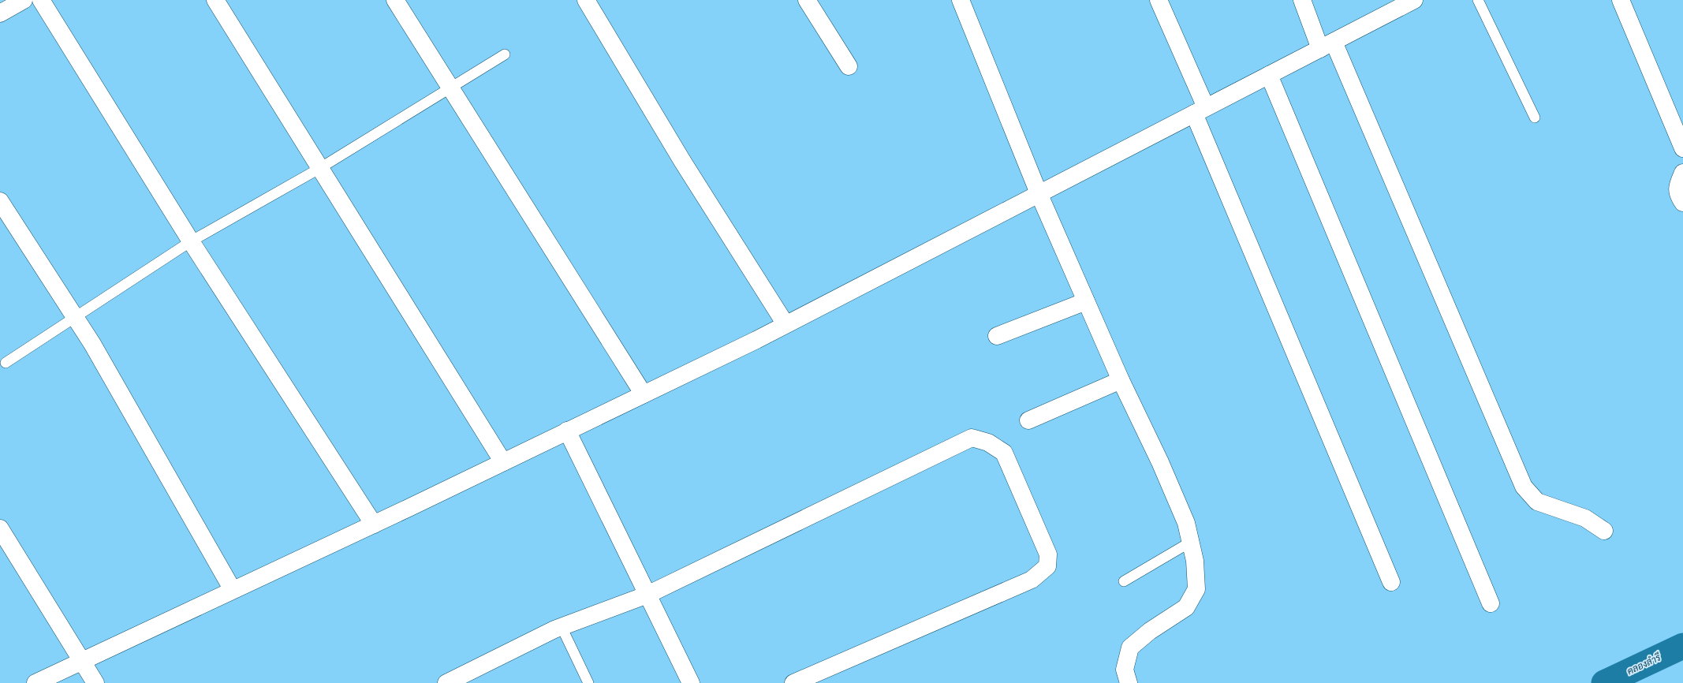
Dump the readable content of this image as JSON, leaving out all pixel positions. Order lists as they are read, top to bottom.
{
  "water": ["คลองลำรี"]
}
